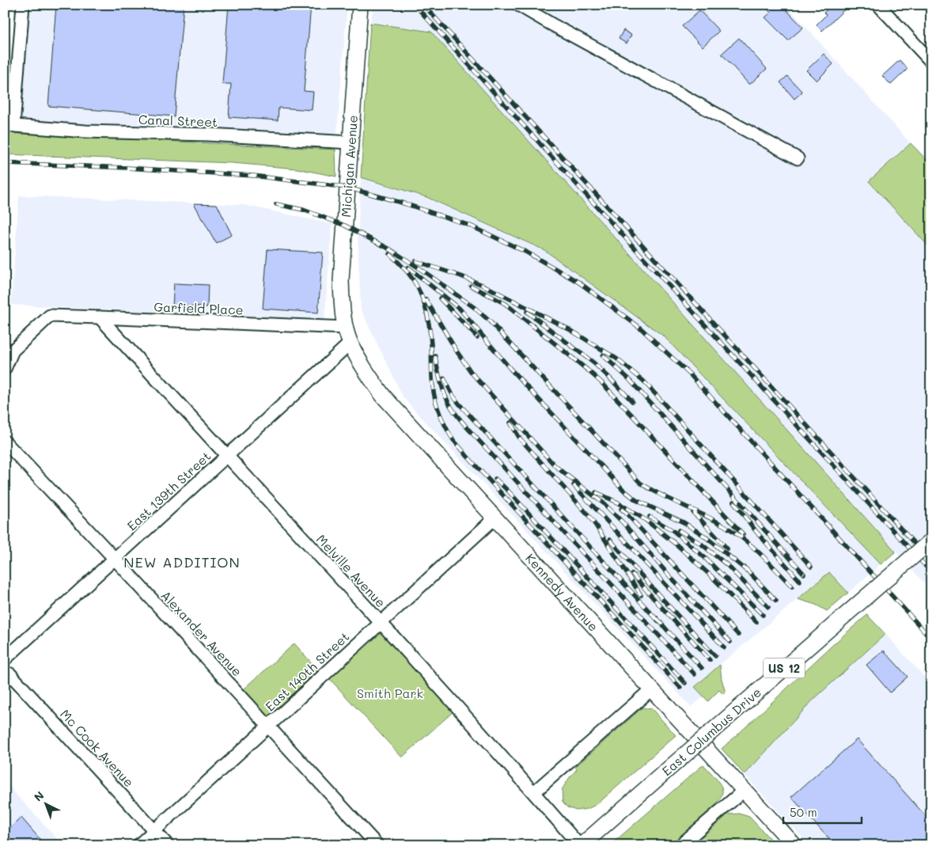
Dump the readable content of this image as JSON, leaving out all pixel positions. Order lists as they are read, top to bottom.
{
  "streets": {
    "main road": [
      "Michigan Avenue",
      "Kennedy Avenue",
      "US 12",
      "East Columbus Drive"
    ],
    "street": [
      "Canal Street",
      "Garfield Place",
      "East 139th Street",
      "Melville Avenue",
      "Alexander Avenue",
      "East 140th Street",
      "Mc Cook Avenue"
    ]
  },
  "crossings": [
    ["Canal Street", "Michigan Avenue"],
    ["Michigan Avenue", "Garfield Place"],
    ["Michigan Avenue", "Kennedy Avenue"],
    ["Garfield Place", "Melville Avenue"],
    ["Garfield Place", "Kennedy Avenue"],
    ["East 139th Street", "Melville Avenue"],
    ["East 139th Street", "Kennedy Avenue"],
    ["East 139th Street", "Alexander Avenue"],
    ["Melville Avenue", "East 140th Street"],
    ["Melville Avenue", "East Columbus Drive"],
    ["Kennedy Avenue", "East 140th Street"],
    ["Alexander Avenue", "East 140th Street"],
    ["East 140th Street", "Mc Cook Avenue"]
  ],
  "districts": ["NEW ADDITION"],
  "parks": ["Smith Park"],
  "scale_bar": "50 m",
  "north": "top left"
}
